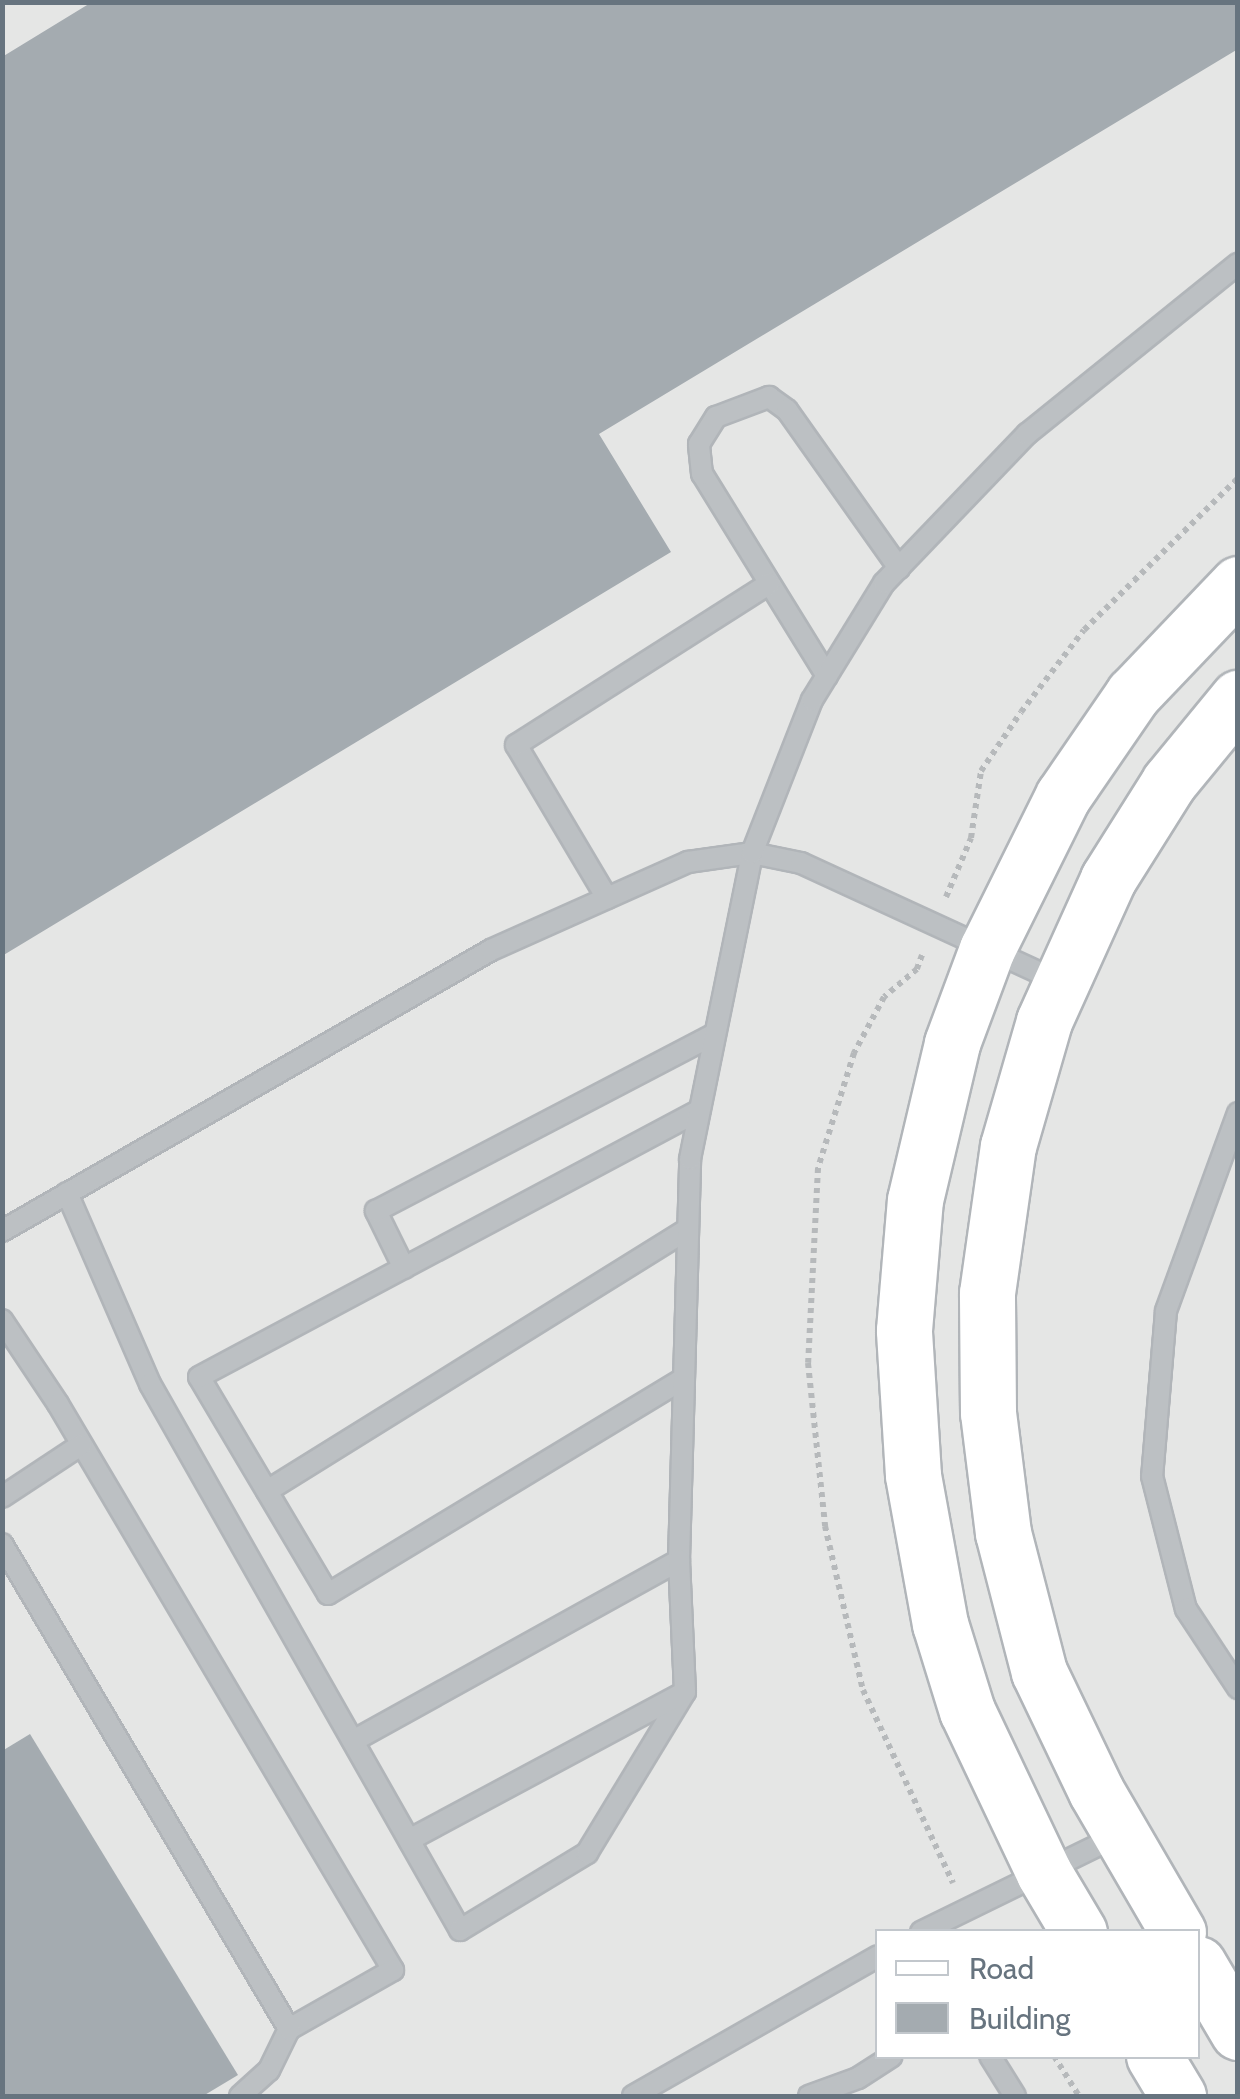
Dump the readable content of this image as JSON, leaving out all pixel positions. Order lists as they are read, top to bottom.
{
  "legend": ["Road", "Building"]
}
